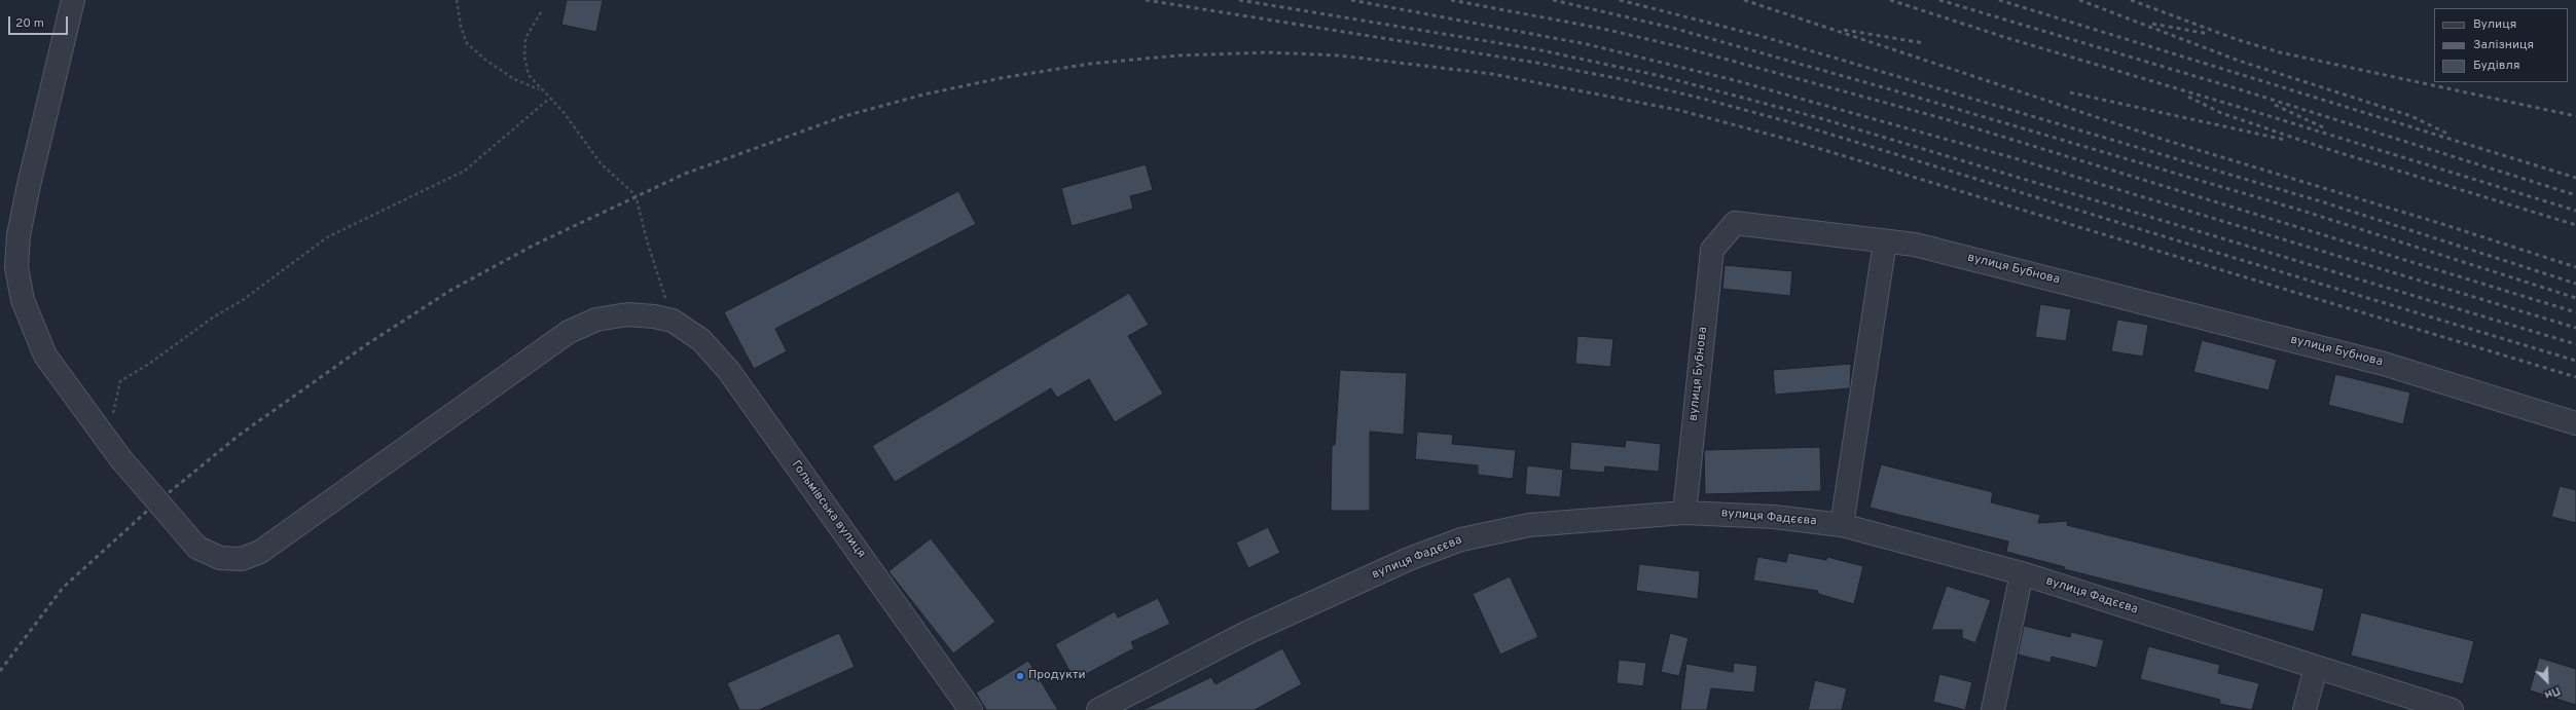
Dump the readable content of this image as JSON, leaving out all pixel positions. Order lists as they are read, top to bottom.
{
  "streets": {
    "street": ["вулиця Бубнова", "Гольмівська вулиця", "вулиця Фадєєва"]
  },
  "crossings": [
    ["вулиця Бубнова", "вулиця Фадєєва"]
  ],
  "places": ["Продукти"],
  "legend": ["Вулиця", "Залізниця", "Будівля"],
  "scale_bar": "20 m",
  "north": "bottom right"
}
